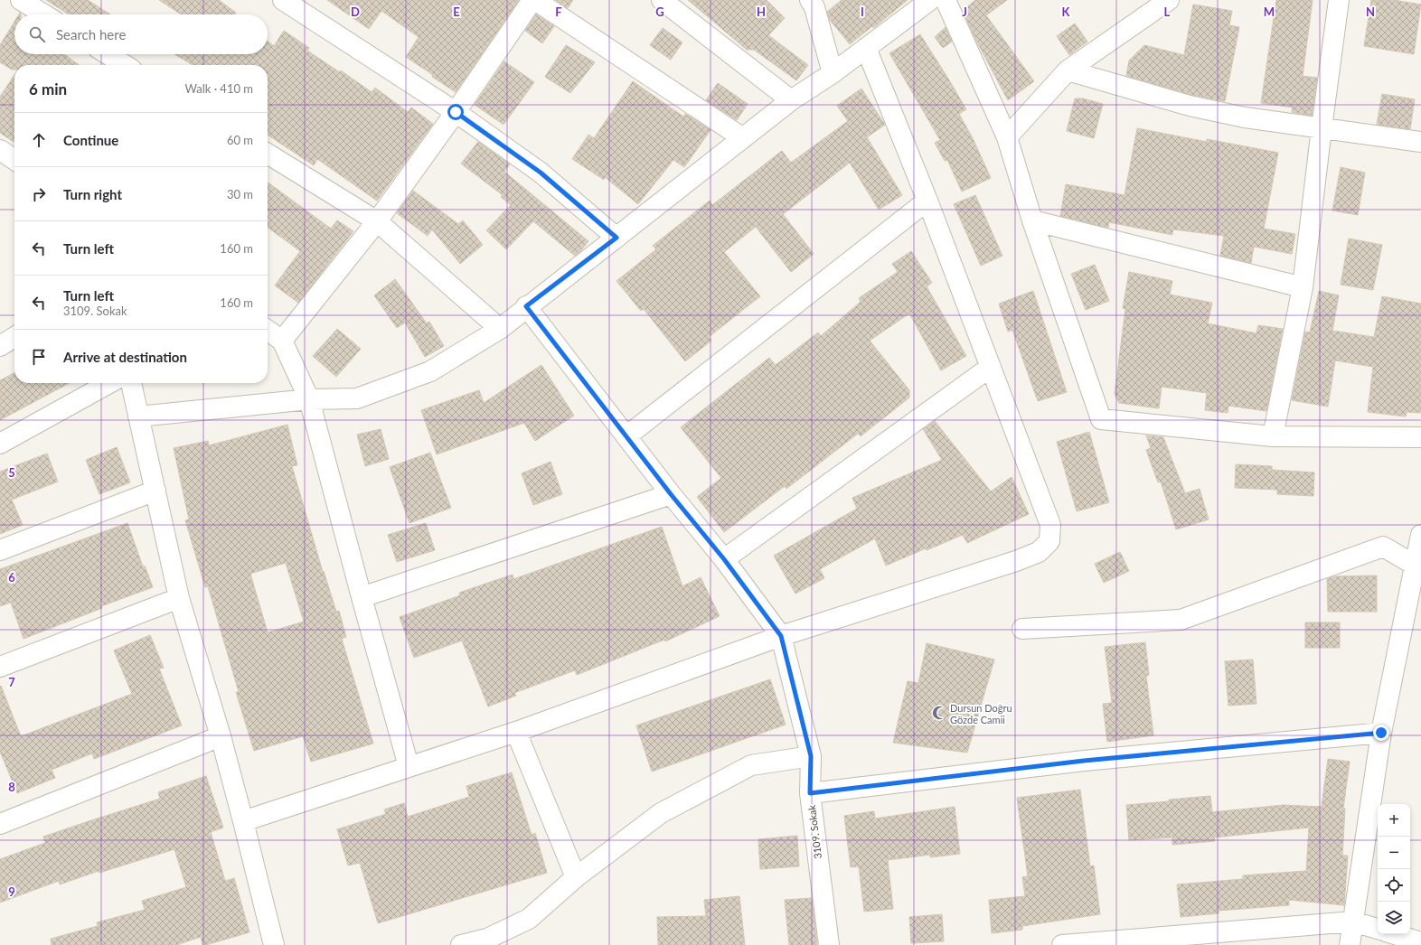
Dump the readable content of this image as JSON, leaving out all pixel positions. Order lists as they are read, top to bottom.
{
  "streets": {
    "street": ["3109. Sokak"]
  },
  "places": {
    "mosque": ["Dursun Doğru Gözde Camii"]
  },
  "page": {
    "search": "Search here",
    "heading": ["6 min", "Walk · 410 m"],
    "list": [
      ["Continue", "60 m"],
      ["Turn right", "30 m"],
      ["Turn left", "160 m"],
      ["Turn left", "3109. Sokak", "160 m"],
      "Arrive at destination"
    ],
    "map_buttons": ["+", "−"]
  },
  "grid": {
    "columns": [
      "D",
      "E",
      "F",
      "G",
      "H",
      "I",
      "J",
      "K",
      "L",
      "M",
      "N"
    ],
    "rows": [
      "5",
      "6",
      "7",
      "8",
      "9"
    ]
  }
}
